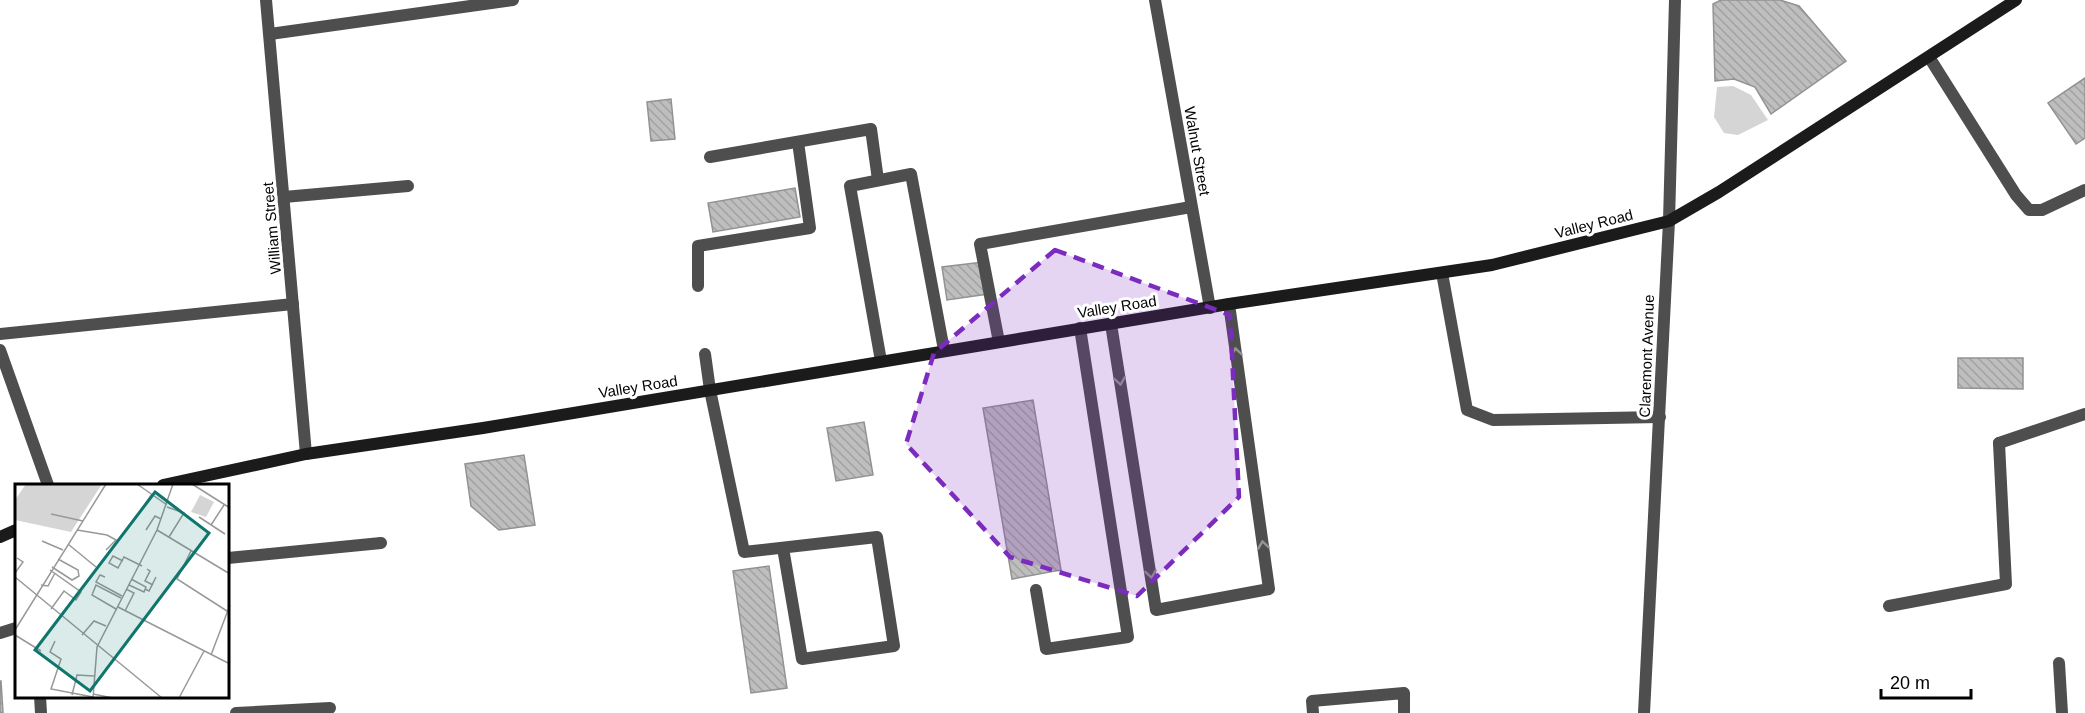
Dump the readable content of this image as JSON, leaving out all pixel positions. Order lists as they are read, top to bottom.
{
  "streets": {
    "main road": ["Valley Road"],
    "street": ["Walnut Street", "William Street", "Claremont Avenue"]
  },
  "crossings": [
    ["Walnut Street", "Valley Road"],
    ["Valley Road", "William Street"],
    ["Valley Road", "Claremont Avenue"]
  ],
  "scale_bar": "20 m"
}
